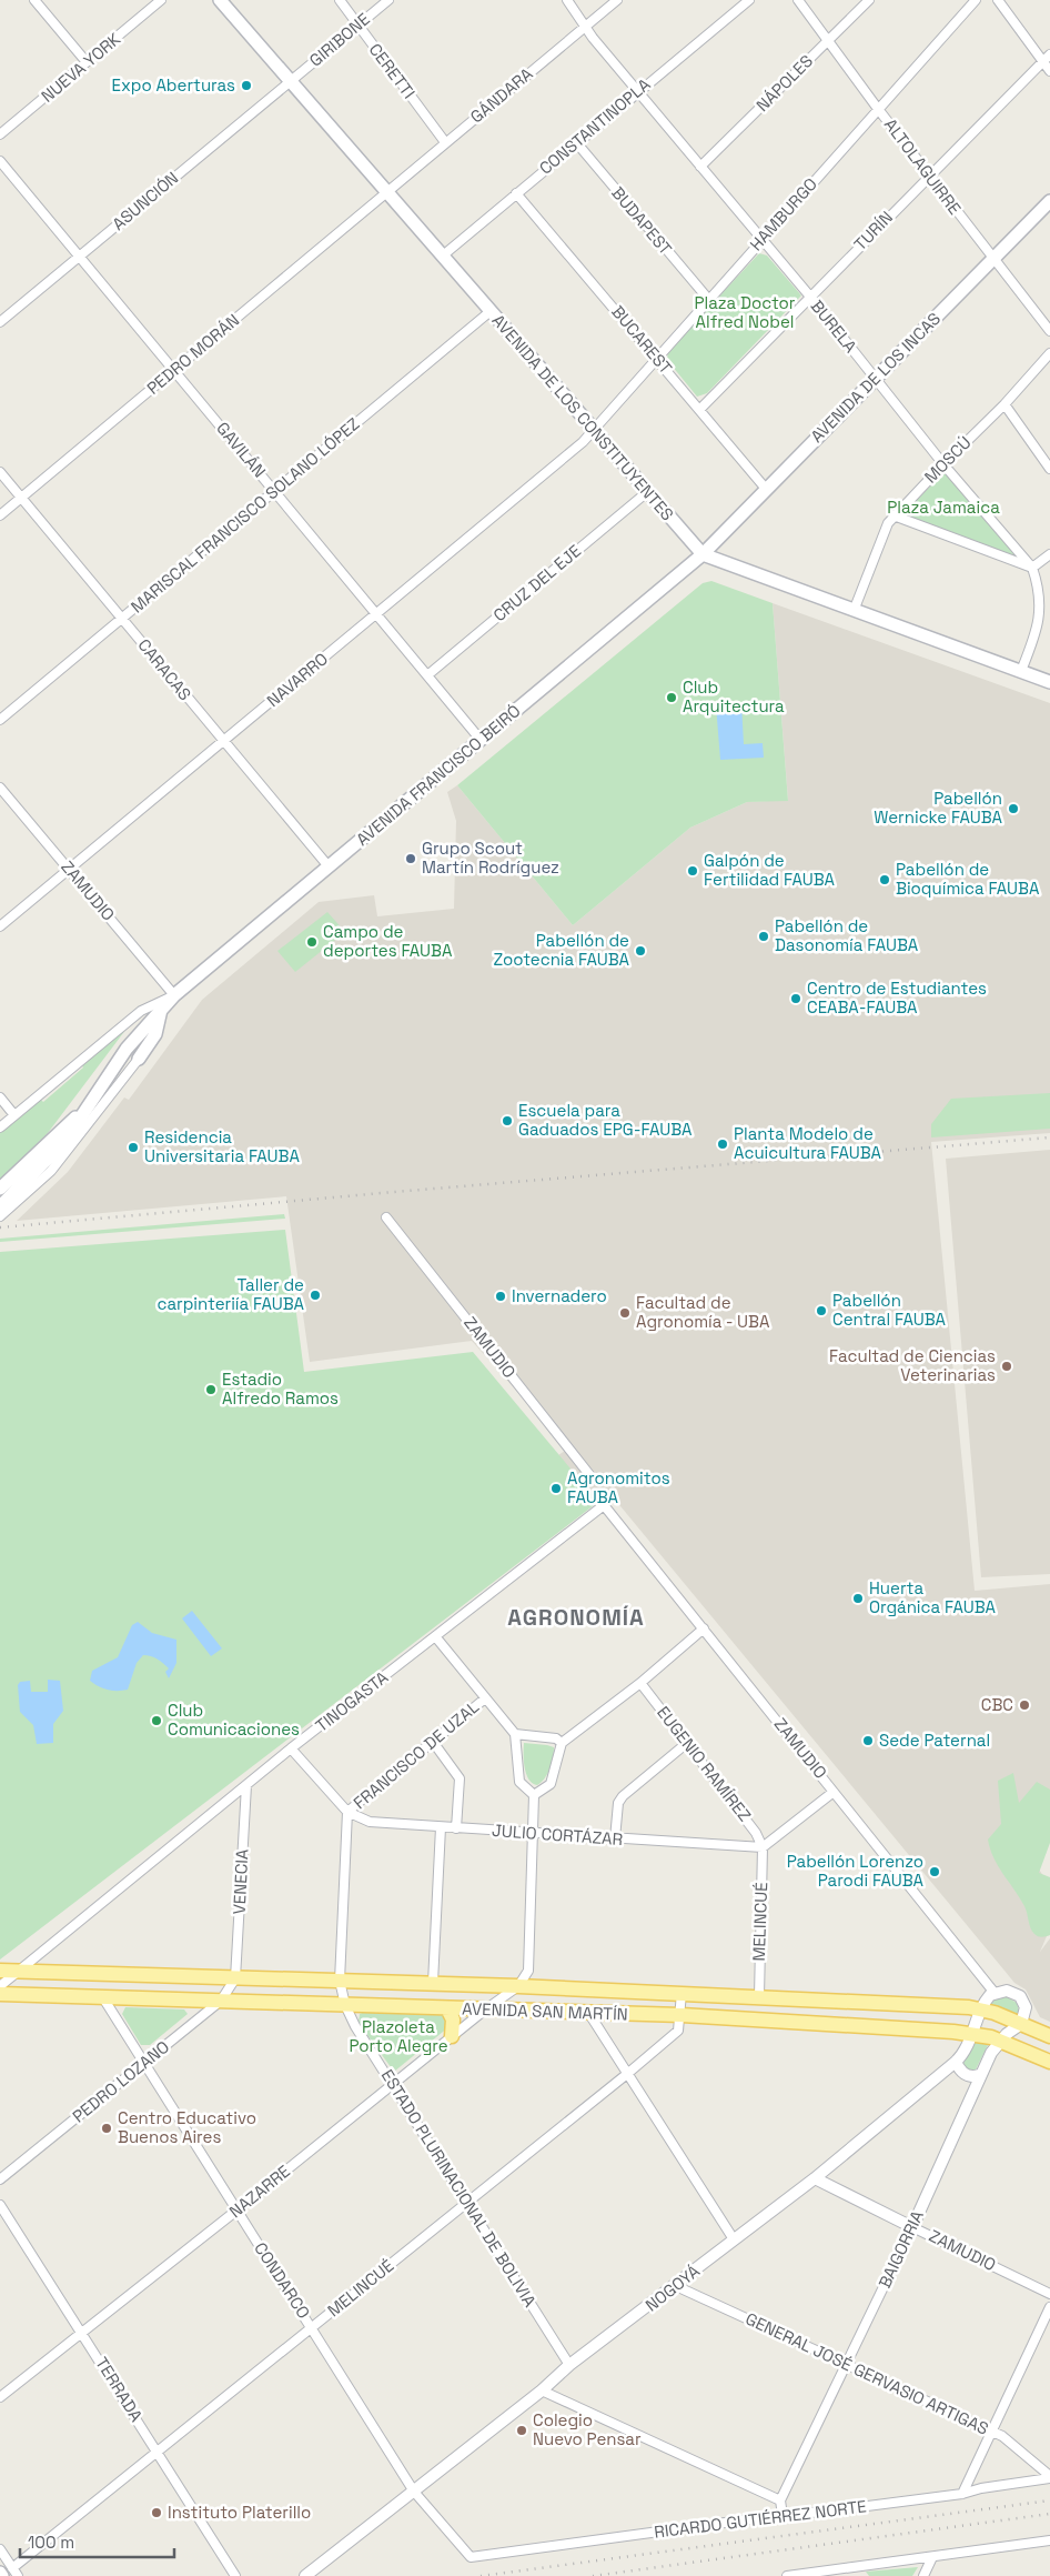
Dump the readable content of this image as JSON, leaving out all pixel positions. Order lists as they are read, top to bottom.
{
  "streets": {
    "main road": [
      "AVENIDA DE LOS INCAS",
      "AVENIDA DE LOS CONSTITUYENTES",
      "AVENIDA FRANCISCO BEIRÓ",
      "AVENIDA SAN MARTÍN"
    ],
    "street": [
      "GIRIBONE",
      "NUEVA YORK",
      "CERETTI",
      "NÁPOLES",
      "GÁNDARA",
      "CONSTANTINOPLA",
      "ALTOLAGUIRRE",
      "ASUNCIÓN",
      "HAMBURGO",
      "BUDAPEST",
      "TURÍN",
      "BURELA",
      "BUCAREST",
      "PEDRO MORÁN",
      "GAVILÁN",
      "MOSCÚ",
      "MARISCAL FRANCISCO SOLANO LÓPEZ",
      "CRUZ DEL EJE",
      "CARACAS",
      "NAVARRO",
      "ZAMUDIO",
      "TINOGASTA",
      "FRANCISCO DE UZAL",
      "EUGENIO RAMÍREZ",
      "JULIO CORTÁZAR",
      "VENECIA",
      "MELINCUÉ",
      "PEDRO LOZANO",
      "ESTADO PLURINACIONAL DE BOLIVIA",
      "NAZARRE",
      "BAIGORRIA",
      "CONDARCO",
      "NOGOYÁ",
      "GENERAL JOSÉ GERVASIO ARTIGAS",
      "TERRADA",
      "RICARDO GUTIÉRREZ NORTE"
    ]
  },
  "crossings": [
    ["GIRIBONE", "CERETTI"],
    ["GIRIBONE", "ASUNCIÓN"],
    ["GIRIBONE", "AVENIDA DE LOS CONSTITUYENTES"],
    ["CERETTI", "GÁNDARA"],
    ["NÁPOLES", "ALTOLAGUIRRE"],
    ["NÁPOLES", "BURELA"],
    ["GÁNDARA", "BURELA"],
    ["GÁNDARA", "PEDRO MORÁN"],
    ["GÁNDARA", "AVENIDA DE LOS CONSTITUYENTES"],
    ["CONSTANTINOPLA", "BUDAPEST"],
    ["CONSTANTINOPLA", "BURELA"],
    ["CONSTANTINOPLA", "BUCAREST"],
    ["CONSTANTINOPLA", "AVENIDA DE LOS CONSTITUYENTES"],
    ["ALTOLAGUIRRE", "HAMBURGO"],
    ["ALTOLAGUIRRE", "TURÍN"],
    ["ALTOLAGUIRRE", "AVENIDA DE LOS INCAS"],
    ["ASUNCIÓN", "AVENIDA DE LOS CONSTITUYENTES"],
    ["ASUNCIÓN", "GAVILÁN"],
    ["HAMBURGO", "BUDAPEST"],
    ["HAMBURGO", "BURELA"],
    ["HAMBURGO", "BUCAREST"],
    ["HAMBURGO", "AVENIDA DE LOS CONSTITUYENTES"],
    ["HAMBURGO", "NAVARRO"],
    ["TURÍN", "BURELA"],
    ["TURÍN", "BUCAREST"],
    ["BURELA", "AVENIDA DE LOS INCAS"],
    ["BURELA", "AVENIDA DE LOS CONSTITUYENTES"],
    ["BURELA", "MOSCÚ"],
    ["BUCAREST", "AVENIDA DE LOS INCAS"],
    ["PEDRO MORÁN", "AVENIDA DE LOS CONSTITUYENTES"],
    ["PEDRO MORÁN", "GAVILÁN"],
    ["PEDRO MORÁN", "CARACAS"],
    ["AVENIDA DE LOS INCAS", "AVENIDA DE LOS CONSTITUYENTES"],
    ["AVENIDA DE LOS INCAS", "AVENIDA FRANCISCO BEIRÓ"],
    ["AVENIDA DE LOS CONSTITUYENTES", "MOSCÚ"],
    ["AVENIDA DE LOS CONSTITUYENTES", "MARISCAL FRANCISCO SOLANO LÓPEZ"],
    ["AVENIDA DE LOS CONSTITUYENTES", "CRUZ DEL EJE"],
    ["AVENIDA DE LOS CONSTITUYENTES", "NAVARRO"],
    ["AVENIDA DE LOS CONSTITUYENTES", "AVENIDA FRANCISCO BEIRÓ"],
    ["GAVILÁN", "MARISCAL FRANCISCO SOLANO LÓPEZ"],
    ["GAVILÁN", "CRUZ DEL EJE"],
    ["GAVILÁN", "NAVARRO"],
    ["GAVILÁN", "AVENIDA FRANCISCO BEIRÓ"],
    ["MARISCAL FRANCISCO SOLANO LÓPEZ", "CARACAS"],
    ["CARACAS", "NAVARRO"],
    ["CARACAS", "AVENIDA FRANCISCO BEIRÓ"],
    ["NAVARRO", "ZAMUDIO"],
    ["AVENIDA FRANCISCO BEIRÓ", "ZAMUDIO"],
    ["ZAMUDIO", "TINOGASTA"],
    ["ZAMUDIO", "BAIGORRIA"],
    ["ZAMUDIO", "NOGOYÁ"],
    ["TINOGASTA", "JULIO CORTÁZAR"],
    ["TINOGASTA", "VENECIA"],
    ["TINOGASTA", "AVENIDA SAN MARTÍN"],
    ["FRANCISCO DE UZAL", "JULIO CORTÁZAR"],
    ["FRANCISCO DE UZAL", "ESTADO PLURINACIONAL DE BOLIVIA"],
    ["EUGENIO RAMÍREZ", "JULIO CORTÁZAR"],
    ["EUGENIO RAMÍREZ", "MELINCUÉ"],
    ["JULIO CORTÁZAR", "MELINCUÉ"],
    ["JULIO CORTÁZAR", "ESTADO PLURINACIONAL DE BOLIVIA"],
    ["VENECIA", "AVENIDA SAN MARTÍN"],
    ["VENECIA", "PEDRO LOZANO"],
    ["MELINCUÉ", "AVENIDA SAN MARTÍN"],
    ["MELINCUÉ", "ESTADO PLURINACIONAL DE BOLIVIA"],
    ["MELINCUÉ", "CONDARCO"],
    ["MELINCUÉ", "TERRADA"],
    ["AVENIDA SAN MARTÍN", "PEDRO LOZANO"],
    ["AVENIDA SAN MARTÍN", "ESTADO PLURINACIONAL DE BOLIVIA"],
    ["AVENIDA SAN MARTÍN", "NAZARRE"],
    ["AVENIDA SAN MARTÍN", "BAIGORRIA"],
    ["AVENIDA SAN MARTÍN", "CONDARCO"],
    ["AVENIDA SAN MARTÍN", "NOGOYÁ"],
    ["PEDRO LOZANO", "CONDARCO"],
    ["ESTADO PLURINACIONAL DE BOLIVIA", "NAZARRE"],
    ["ESTADO PLURINACIONAL DE BOLIVIA", "NOGOYÁ"],
    ["NAZARRE", "CONDARCO"],
    ["NAZARRE", "TERRADA"],
    ["BAIGORRIA", "GENERAL JOSÉ GERVASIO ARTIGAS"],
    ["CONDARCO", "NOGOYÁ"],
    ["CONDARCO", "RICARDO GUTIÉRREZ NORTE"],
    ["NOGOYÁ", "GENERAL JOSÉ GERVASIO ARTIGAS"],
    ["GENERAL JOSÉ GERVASIO ARTIGAS", "RICARDO GUTIÉRREZ NORTE"]
  ],
  "districts": ["AGRONOMÍA"],
  "parks": ["Plaza Doctor Alfred Nobel", "Plaza Jamaica", "Plazoleta Porto Alegre"],
  "places": [
    "Expo Aberturas",
    "Club Arquitectura",
    "Pabellón Wernicke FAUBA",
    "Grupo Scout Martín Rodríguez",
    "Galpón de Fertilidad FAUBA",
    "Pabellón de Bioquímica FAUBA",
    "Pabellón de Dasonomía FAUBA",
    "Campo de deportes FAUBA",
    "Pabellón de Zootecnia FAUBA",
    "Centro de Estudiantes CEABA-FAUBA",
    "Escuela para Gaduados EPG-FAUBA",
    "Planta Modelo de Acuicultura FAUBA",
    "Residencia Universitaria FAUBA",
    "Taller de carpinteriía FAUBA",
    "Invernadero",
    "Pabellón Central FAUBA",
    "Facultad de Agronomía - UBA",
    "Facultad de Ciencias Veterinarias",
    "Estadio Alfredo Ramos",
    "Agronomitos FAUBA",
    "Huerta Orgánica FAUBA",
    "CBC",
    "Club Comunicaciones",
    "Sede Paternal",
    "Pabellón Lorenzo Parodi FAUBA",
    "Centro Educativo Buenos Aires",
    "Colegio Nuevo Pensar",
    "Instituto Platerillo"
  ],
  "scale_bar": "100 m"
}
